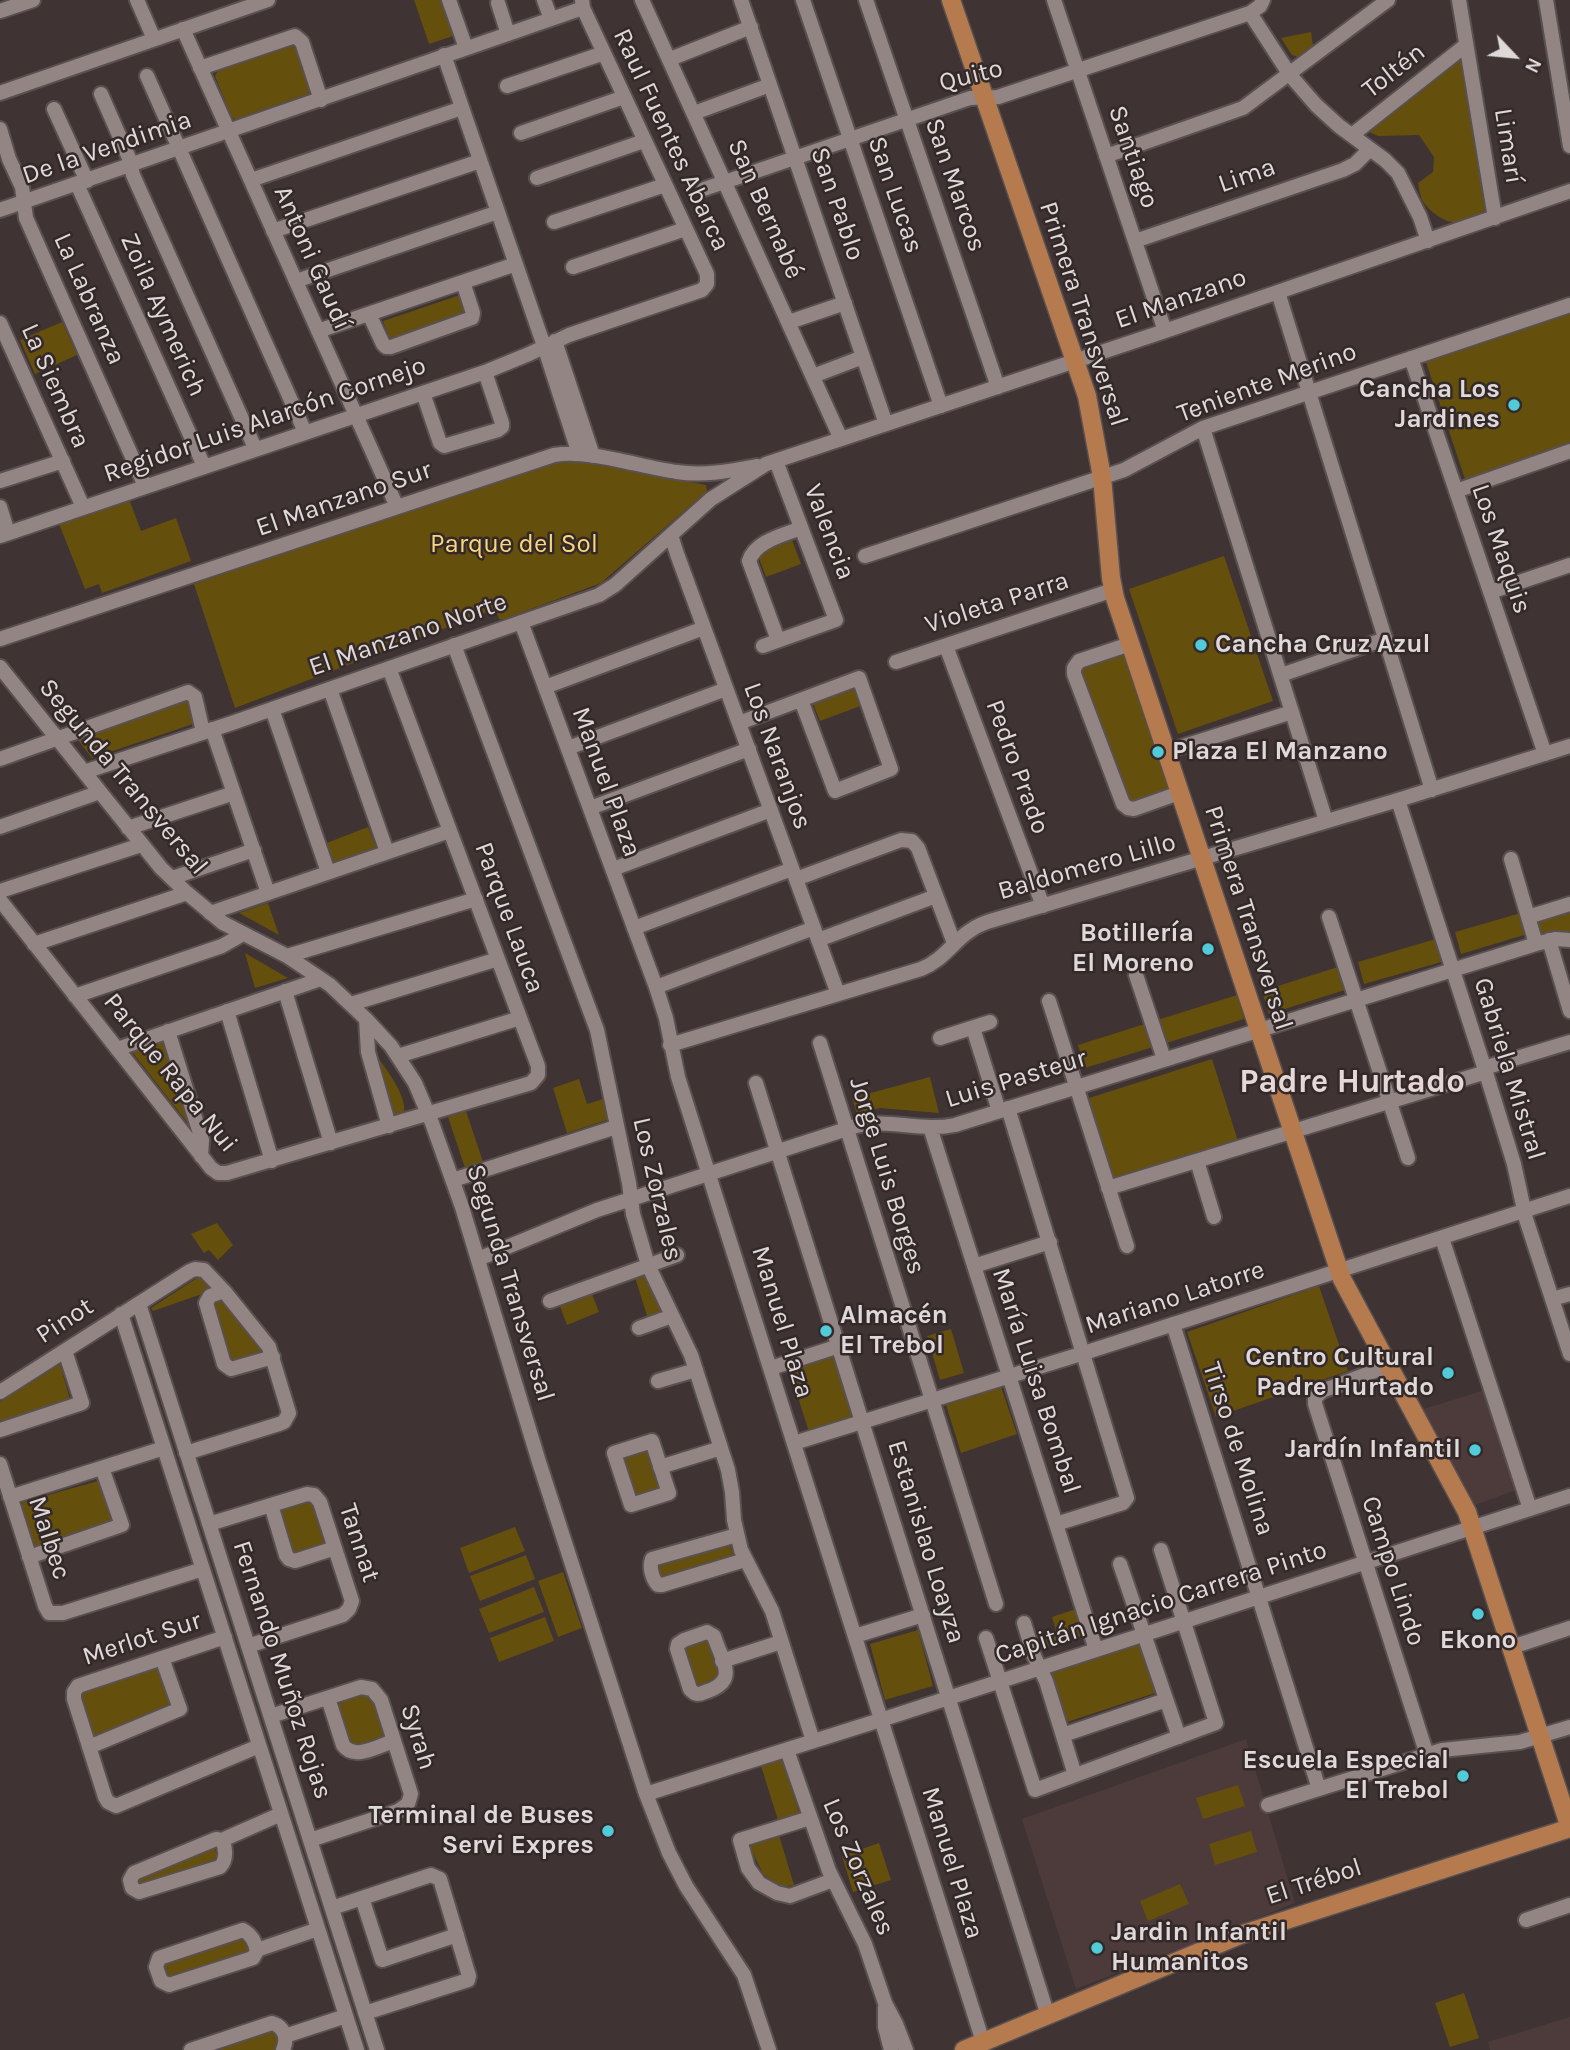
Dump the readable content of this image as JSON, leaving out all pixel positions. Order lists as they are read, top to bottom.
{
  "streets": {
    "main road": ["Primera Transversal", "El Trébol"],
    "street": [
      "Toltén",
      "Quito",
      "Raul Fuentes Abarca",
      "Limarí",
      "De la Vendimia",
      "Santiago",
      "Lima",
      "San Marcos",
      "San Lucas",
      "San Pablo",
      "San Bernabé",
      "Antoni Gaudí",
      "La Labranza",
      "El Manzano",
      "Zoila Aymerich",
      "Teniente Merino",
      "La Siembra",
      "Regidor Luis Alarcón Cornejo",
      "El Manzano Sur",
      "Valencia",
      "Los Maquis",
      "Violeta Parra",
      "El Manzano Norte",
      "Los Naranjos",
      "Pedro Prado",
      "Segunda Transversal",
      "Manuel Plaza",
      "Baldomero Lillo",
      "Parque Lauca",
      "Gabriela Mistral",
      "Parque Rapa Nui",
      "Luis Pasteur",
      "Jorge Luis Borges",
      "Los Zorzales",
      "Mariano Latorre",
      "Pinot",
      "María Luisa Bombal",
      "Tirso de Molina",
      "Malbec",
      "Estanislao Loayza",
      "Tannat",
      "Campo Lindo",
      "Capitán Ignacio Carrera Pinto",
      "Merlot Sur",
      "Fernando Muñoz Rojas",
      "Syrah"
    ]
  },
  "crossings": [
    ["Toltén", "Limarí"],
    ["Quito", "Santiago"],
    ["Quito", "San Marcos"],
    ["Quito", "San Lucas"],
    ["Quito", "San Pablo"],
    ["Quito", "San Bernabé"],
    ["Quito", "Primera Transversal"],
    ["Raul Fuentes Abarca", "De la Vendimia"],
    ["Raul Fuentes Abarca", "Antoni Gaudí"],
    ["Raul Fuentes Abarca", "Regidor Luis Alarcón Cornejo"],
    ["Limarí", "El Manzano"],
    ["De la Vendimia", "Antoni Gaudí"],
    ["De la Vendimia", "La Labranza"],
    ["De la Vendimia", "Zoila Aymerich"],
    ["Santiago", "Lima"],
    ["Santiago", "El Manzano"],
    ["San Marcos", "El Manzano"],
    ["San Lucas", "El Manzano"],
    ["San Pablo", "El Manzano"],
    ["San Bernabé", "El Manzano"],
    ["Antoni Gaudí", "Regidor Luis Alarcón Cornejo"],
    ["Antoni Gaudí", "El Manzano Sur"],
    ["La Labranza", "Regidor Luis Alarcón Cornejo"],
    ["El Manzano", "Primera Transversal"],
    ["El Manzano", "El Manzano Sur"],
    ["El Manzano", "Valencia"],
    ["El Manzano", "El Manzano Norte"],
    ["Primera Transversal", "Teniente Merino"],
    ["Primera Transversal", "Violeta Parra"],
    ["Primera Transversal", "Baldomero Lillo"],
    ["Primera Transversal", "Luis Pasteur"],
    ["Primera Transversal", "Mariano Latorre"],
    ["Primera Transversal", "Campo Lindo"],
    ["Primera Transversal", "Capitán Ignacio Carrera Pinto"],
    ["Primera Transversal", "El Trébol"],
    ["Zoila Aymerich", "Regidor Luis Alarcón Cornejo"],
    ["Teniente Merino", "Los Maquis"],
    ["La Siembra", "Regidor Luis Alarcón Cornejo"],
    ["Los Maquis", "Baldomero Lillo"],
    ["Violeta Parra", "Pedro Prado"],
    ["El Manzano Norte", "Los Naranjos"],
    ["El Manzano Norte", "Segunda Transversal"],
    ["El Manzano Norte", "Manuel Plaza"],
    ["El Manzano Norte", "Parque Lauca"],
    ["El Manzano Norte", "Los Zorzales"],
    ["Los Naranjos", "Baldomero Lillo"],
    ["Pedro Prado", "Baldomero Lillo"],
    ["Segunda Transversal", "Parque Lauca"],
    ["Segunda Transversal", "Parque Rapa Nui"],
    ["Segunda Transversal", "Luis Pasteur"],
    ["Segunda Transversal", "Capitán Ignacio Carrera Pinto"],
    ["Manuel Plaza", "Baldomero Lillo"],
    ["Manuel Plaza", "Luis Pasteur"],
    ["Manuel Plaza", "Mariano Latorre"],
    ["Manuel Plaza", "Capitán Ignacio Carrera Pinto"],
    ["Manuel Plaza", "El Trébol"],
    ["Baldomero Lillo", "Gabriela Mistral"],
    ["Parque Lauca", "Parque Rapa Nui"],
    ["Gabriela Mistral", "Luis Pasteur"],
    ["Gabriela Mistral", "Mariano Latorre"],
    ["Luis Pasteur", "Jorge Luis Borges"],
    ["Luis Pasteur", "Los Zorzales"],
    ["Luis Pasteur", "María Luisa Bombal"],
    ["Luis Pasteur", "Estanislao Loayza"],
    ["Jorge Luis Borges", "Mariano Latorre"],
    ["Los Zorzales", "Capitán Ignacio Carrera Pinto"],
    ["Mariano Latorre", "María Luisa Bombal"],
    ["Mariano Latorre", "Tirso de Molina"],
    ["Mariano Latorre", "Estanislao Loayza"],
    ["Pinot", "Fernando Muñoz Rojas"],
    ["María Luisa Bombal", "Capitán Ignacio Carrera Pinto"],
    ["Tirso de Molina", "Capitán Ignacio Carrera Pinto"],
    ["Malbec", "Fernando Muñoz Rojas"],
    ["Estanislao Loayza", "Capitán Ignacio Carrera Pinto"],
    ["Estanislao Loayza", "El Trébol"],
    ["Tannat", "Fernando Muñoz Rojas"],
    ["Campo Lindo", "Capitán Ignacio Carrera Pinto"],
    ["Merlot Sur", "Fernando Muñoz Rojas"],
    ["Fernando Muñoz Rojas", "Syrah"]
  ],
  "districts": ["Padre Hurtado"],
  "parks": ["Parque del Sol"],
  "places": [
    "Cancha Los Jardines",
    "Cancha Cruz Azul",
    "Plaza El Manzano",
    "Botillería El Moreno",
    "Almacén El Trebol",
    "Centro Cultural Padre Hurtado",
    "Jardín Infantil",
    "Ekono",
    "Escuela Especial El Trebol",
    "Terminal de Buses Servi Expres",
    "Jardin Infantil Humanitos"
  ],
  "north": "bottom right"
}
